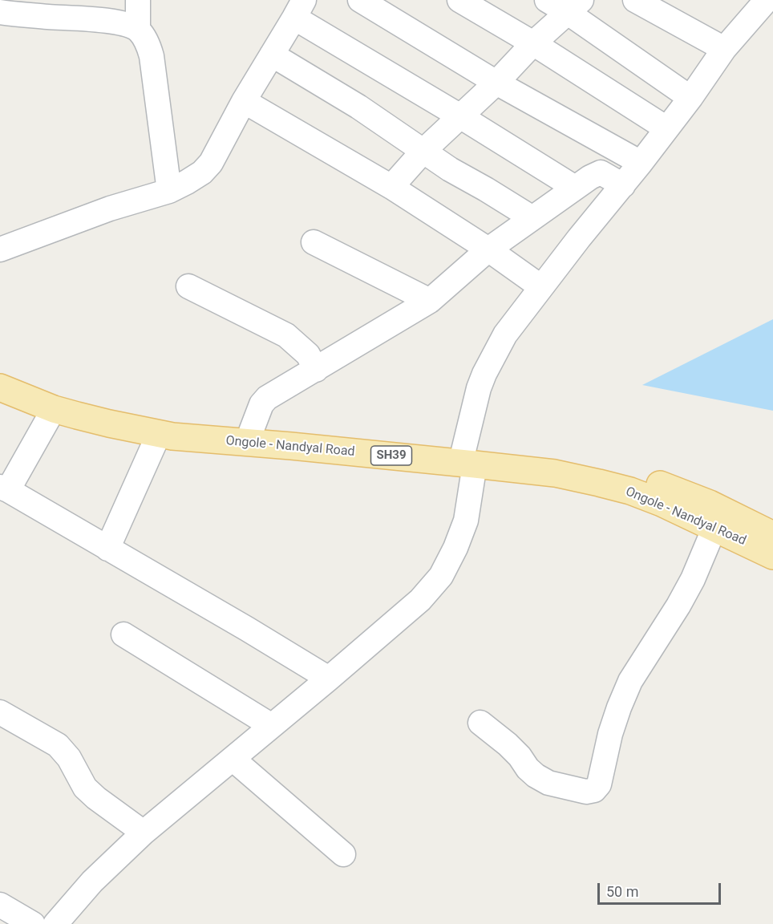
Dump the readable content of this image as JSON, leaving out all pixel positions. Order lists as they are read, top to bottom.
{
  "streets": {
    "main road": ["Ongole - Nandyal Road", "SH39"]
  },
  "scale_bar": "50 m"
}
